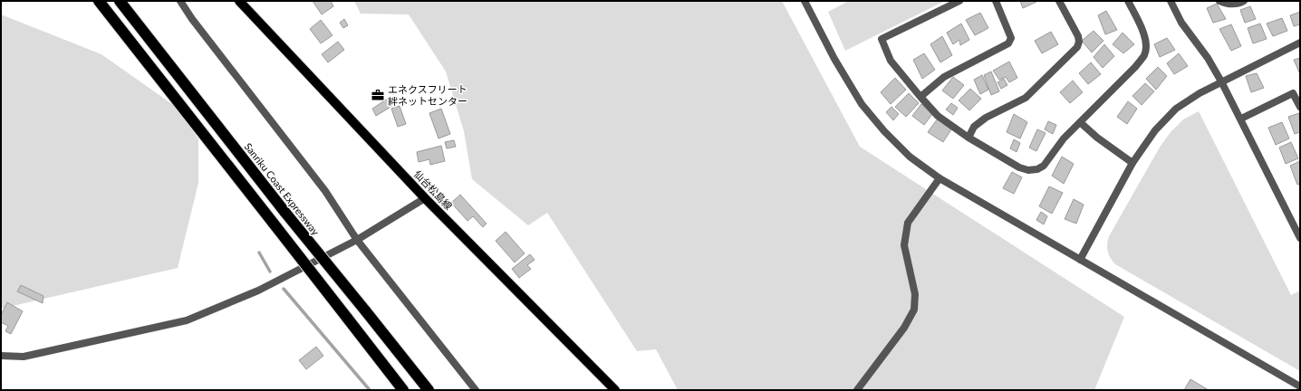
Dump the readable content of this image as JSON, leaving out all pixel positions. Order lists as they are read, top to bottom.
{
  "streets": {
    "highway": ["Sanriku Coast Expressway"],
    "main road": ["仙台松島線"]
  },
  "places": {
    "office": ["エネクスフリート 絆ネットセンター"]
  }
}
